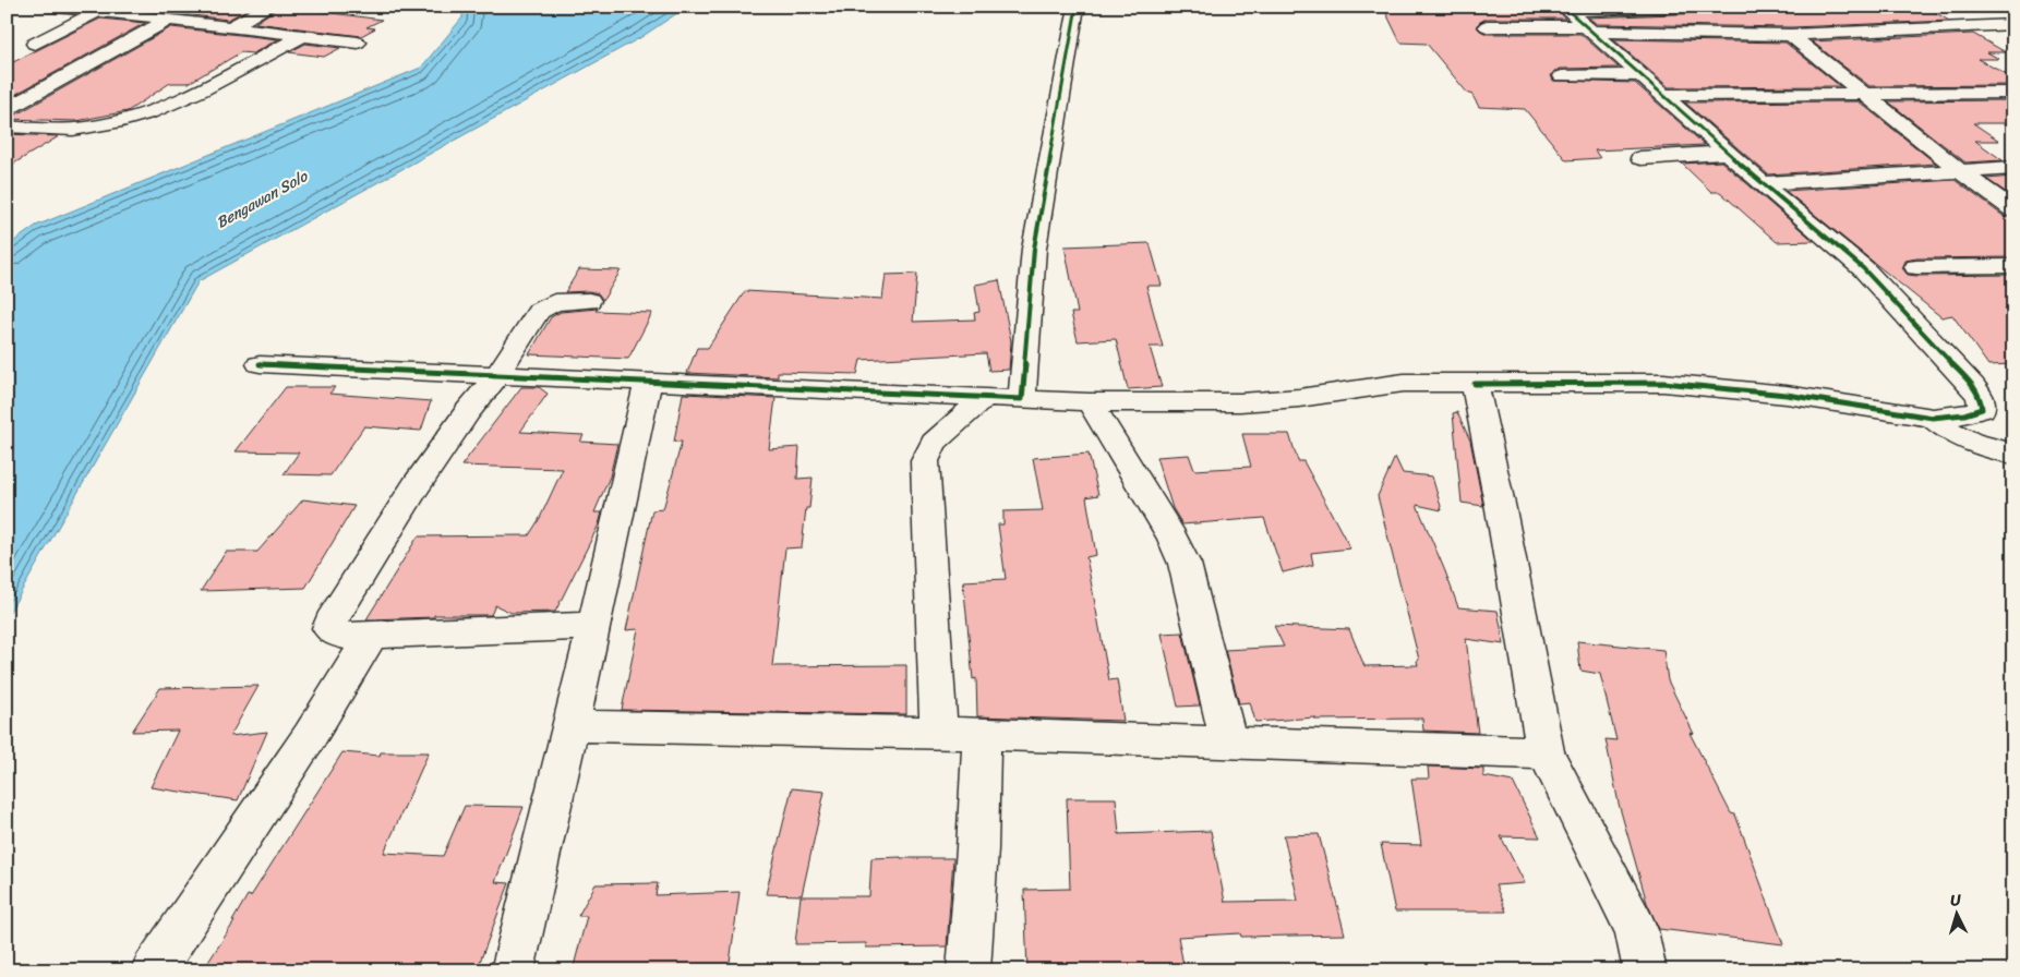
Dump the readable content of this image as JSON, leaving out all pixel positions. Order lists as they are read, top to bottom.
{
  "water": ["Bengawan Solo"],
  "north": "top"
}
